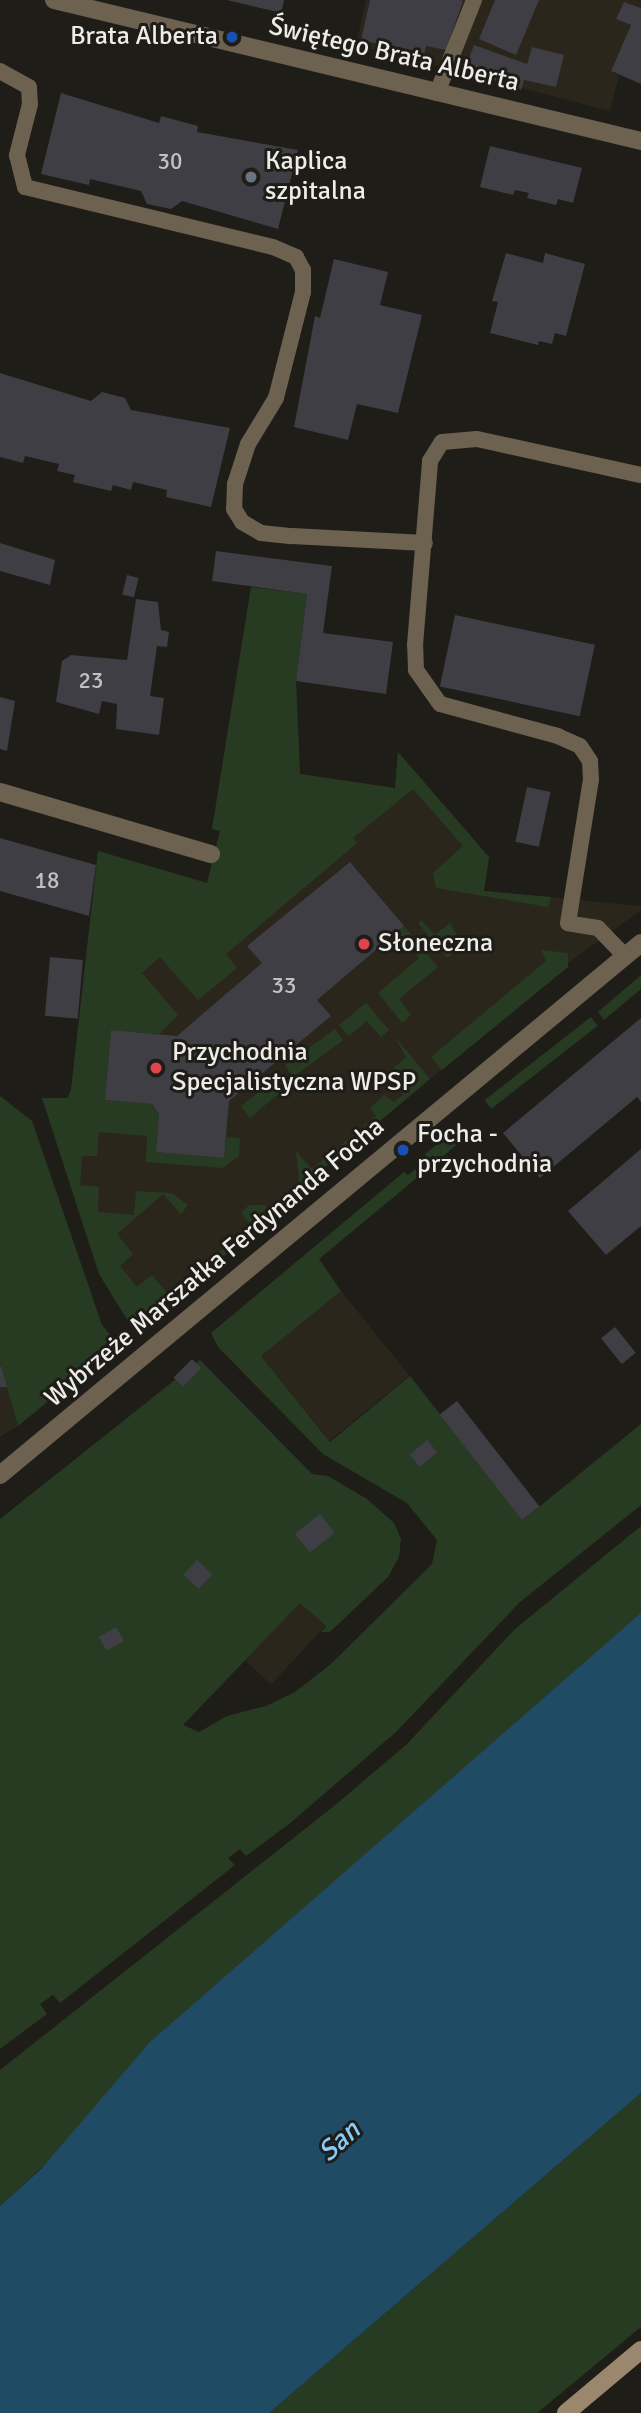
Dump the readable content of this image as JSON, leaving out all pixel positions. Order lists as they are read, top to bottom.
{
  "streets": {
    "street": ["Świętego Brata Alberta", "Wybrzeże Marszałka Ferdynanda Focha"]
  },
  "water": ["San"],
  "places": [
    "Brata Alberta",
    "Kaplica szpitalna",
    "Słoneczna",
    "Przychodnia Specjalistyczna WPSP",
    "Focha - przychodnia"
  ],
  "house_numbers": [
    "30",
    "23",
    "18",
    "33"
  ]
}
